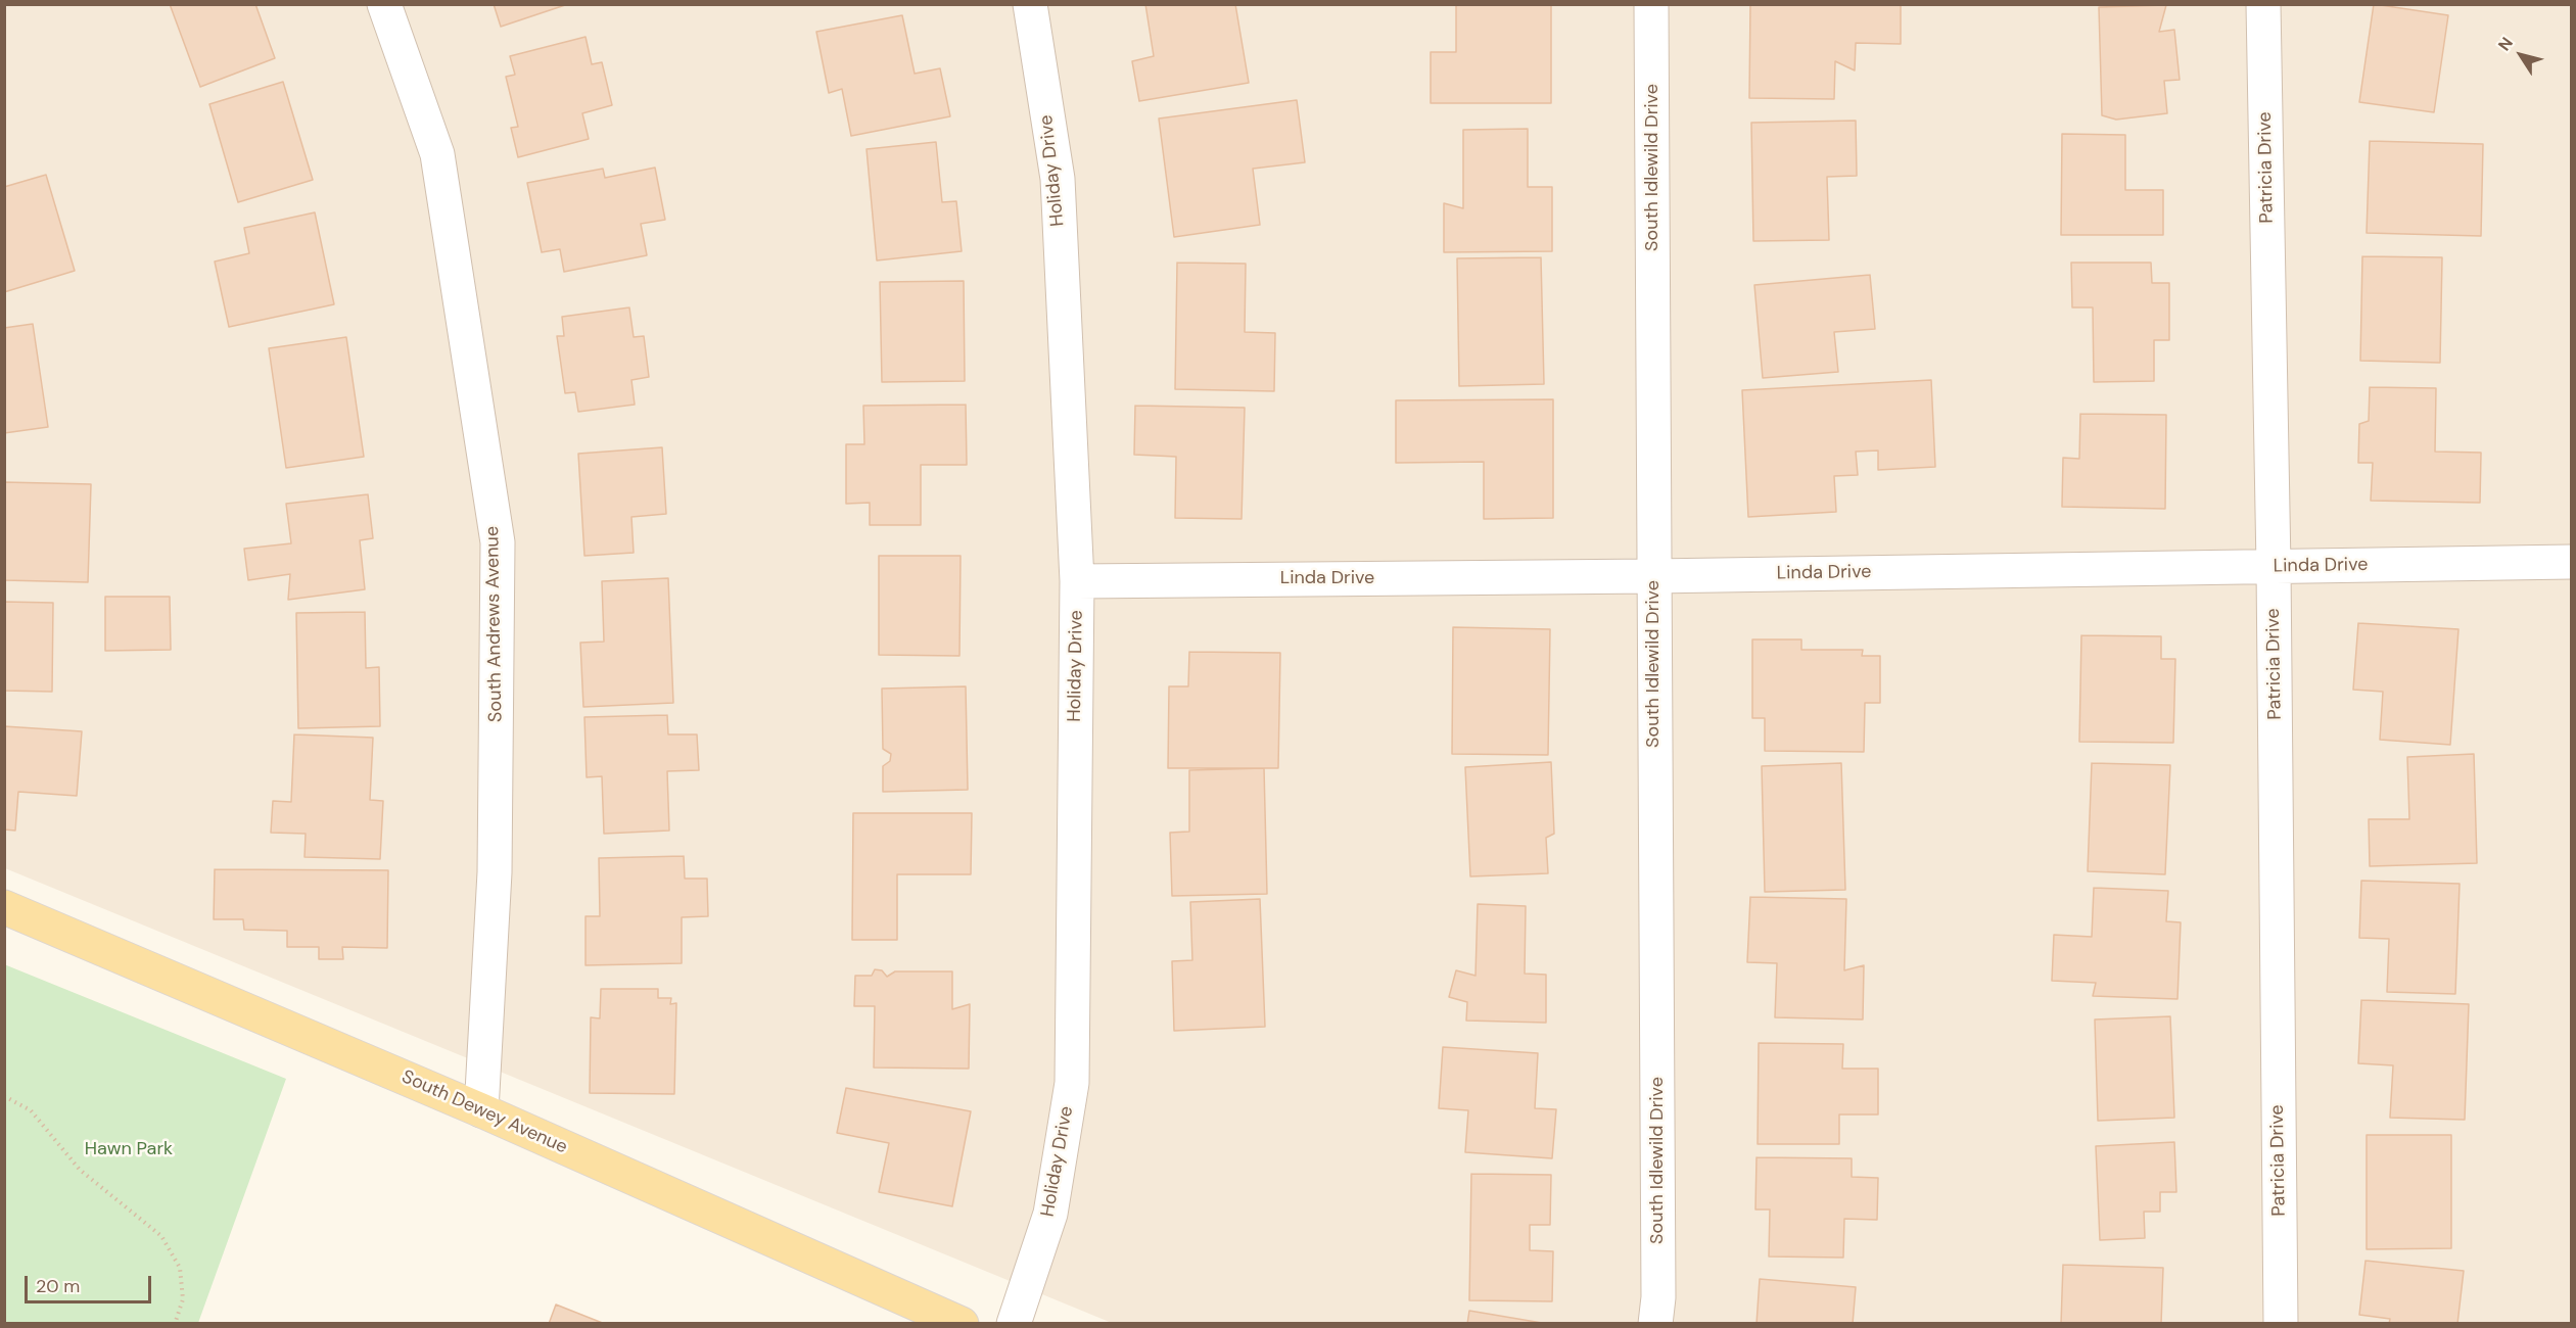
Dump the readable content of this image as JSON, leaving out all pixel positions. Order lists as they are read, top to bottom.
{
  "streets": {
    "main road": ["South Dewey Avenue"],
    "street": [
      "South Idlewild Drive",
      "Patricia Drive",
      "Holiday Drive",
      "Linda Drive",
      "South Andrews Avenue"
    ]
  },
  "crossings": [
    ["South Idlewild Drive", "Linda Drive"],
    ["Patricia Drive", "Linda Drive"],
    ["Holiday Drive", "Linda Drive"],
    ["South Andrews Avenue", "South Dewey Avenue"]
  ],
  "parks": ["Hawn Park"],
  "scale_bar": "20 m",
  "north": "top left"
}
